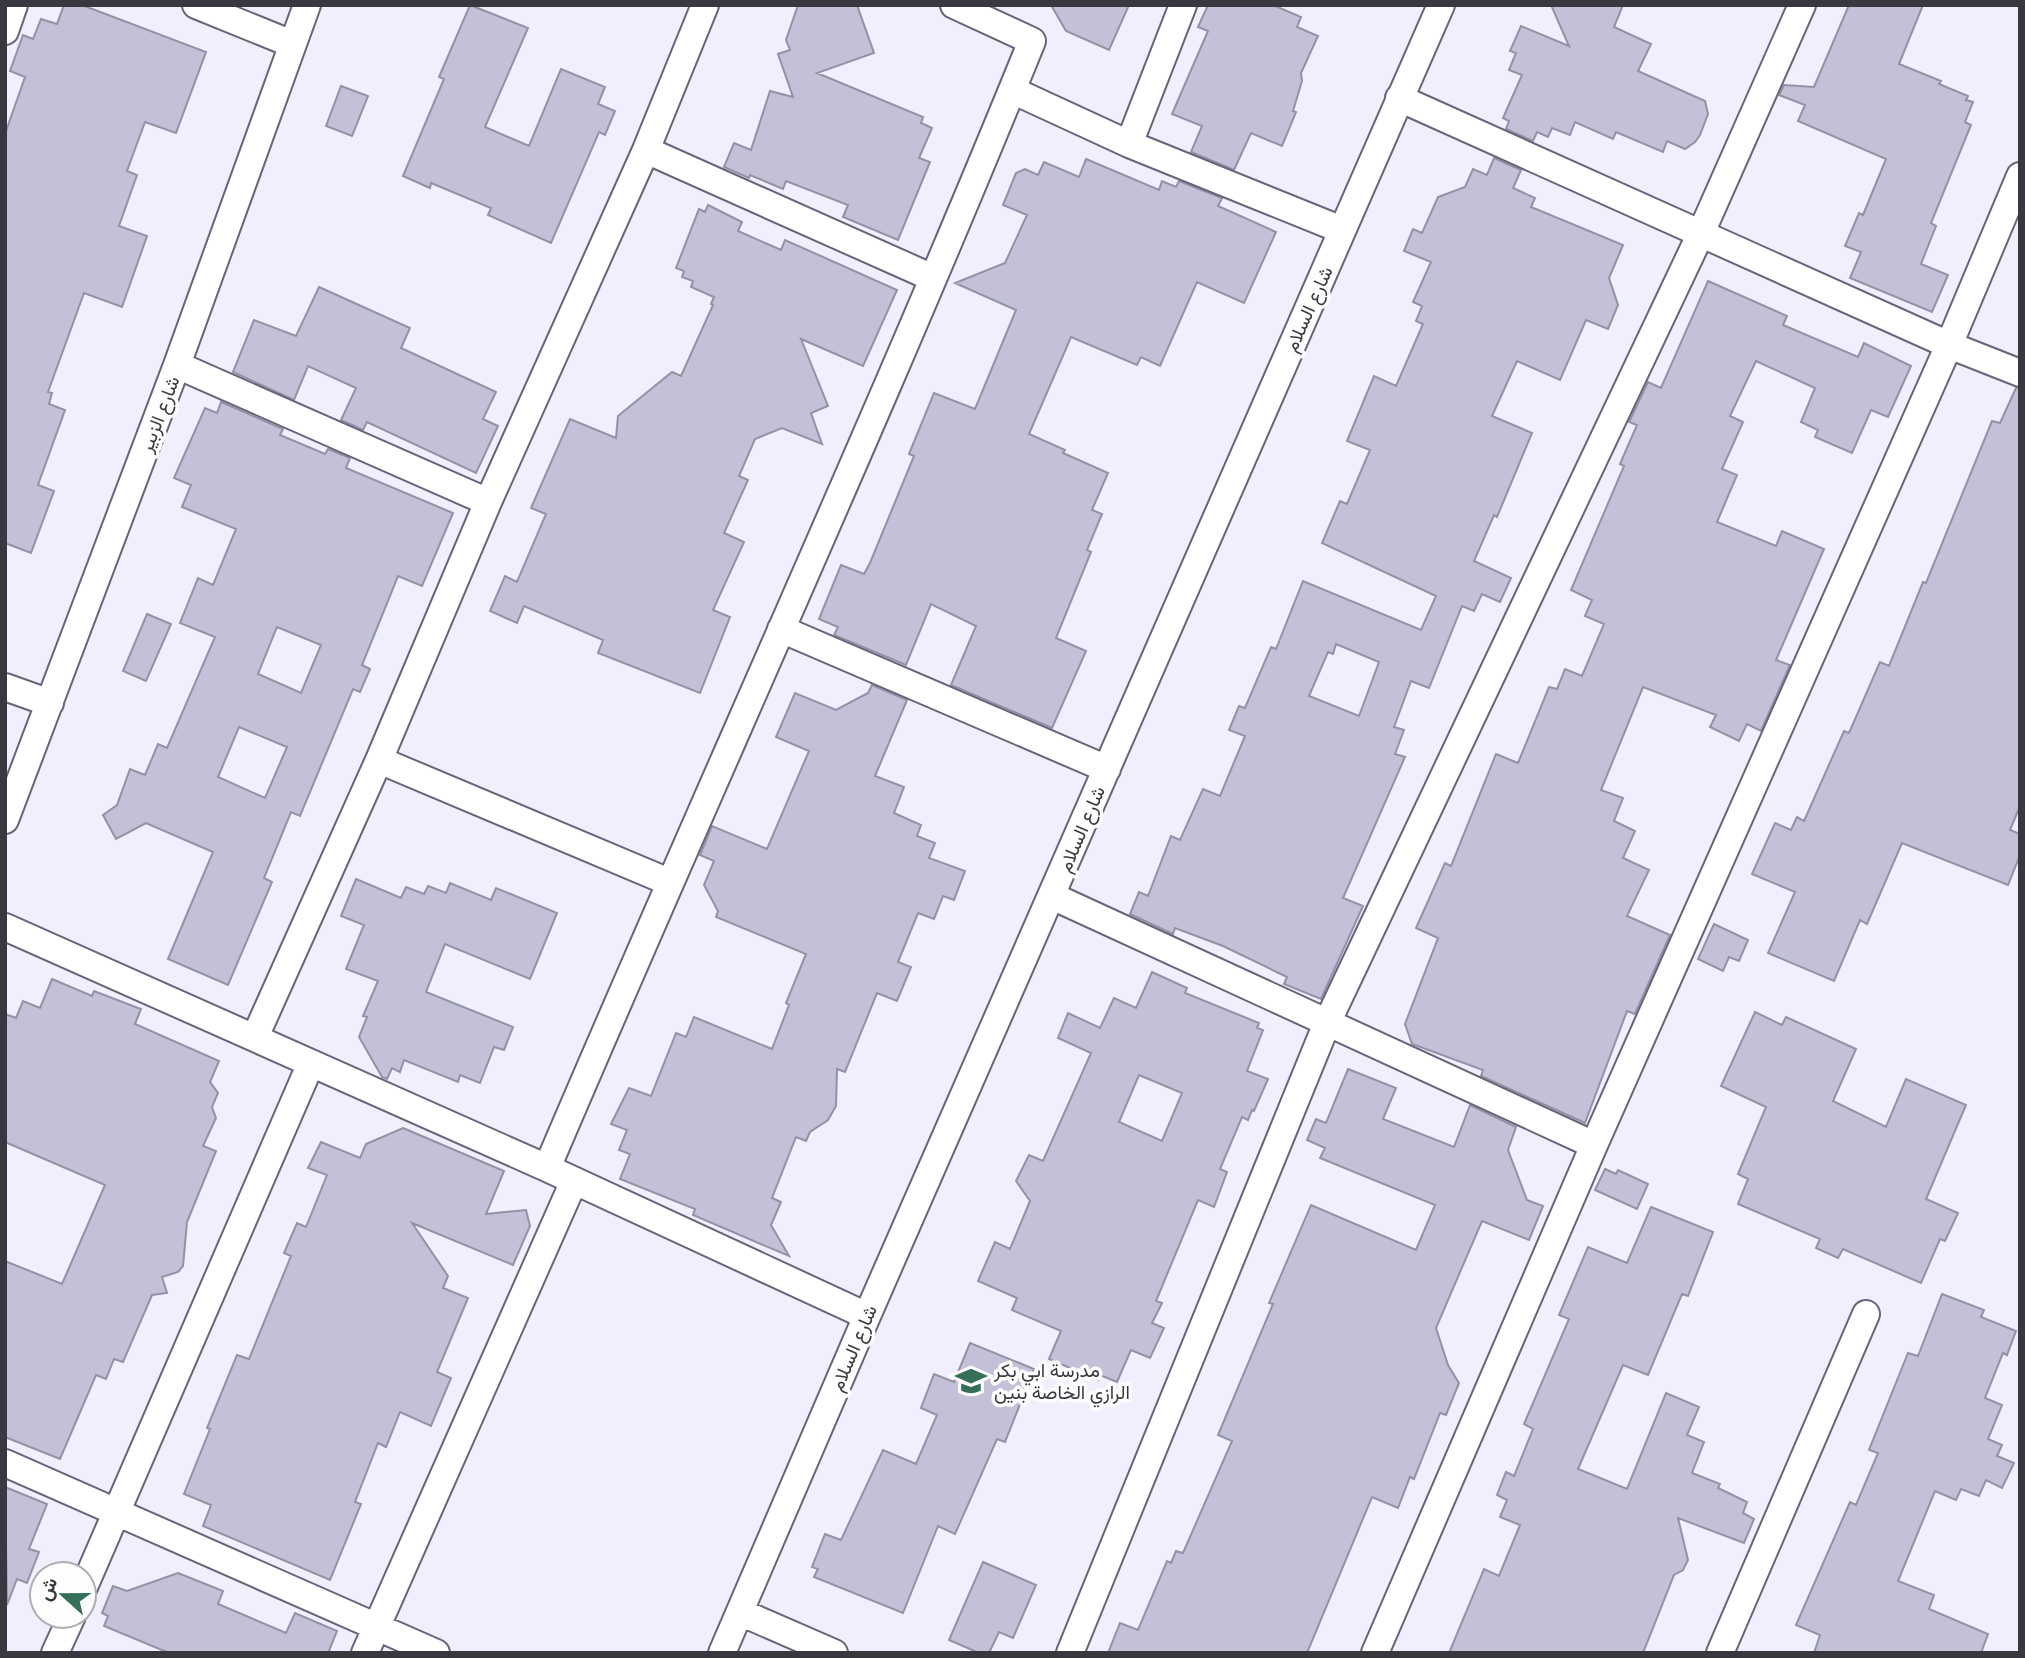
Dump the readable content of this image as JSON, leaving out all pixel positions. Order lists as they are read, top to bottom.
{
  "streets": {
    "street": ["شارع السلام", "شارع الزبير"]
  },
  "places": {
    "school or university": ["مدرسة ابي بكر الرازي الخاصة بنين"]
  },
  "north": "left"
}
